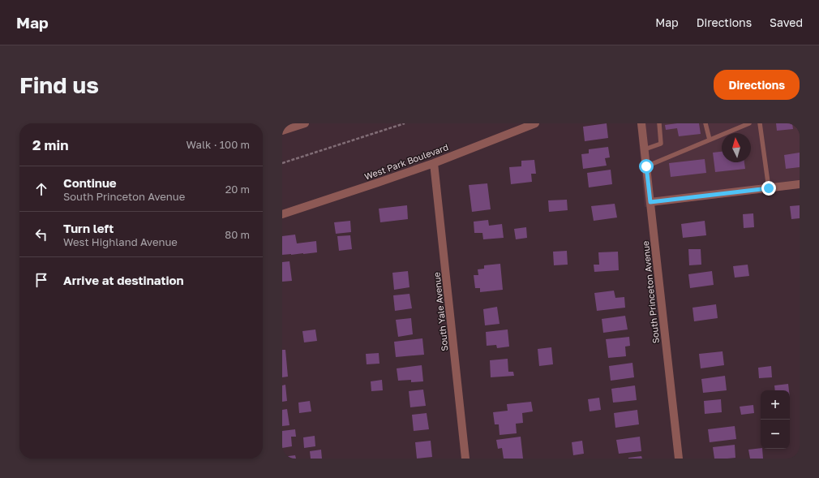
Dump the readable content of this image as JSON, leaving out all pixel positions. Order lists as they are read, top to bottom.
{
  "streets": {
    "street": ["West Park Boulevard", "South Princeton Avenue", "South Yale Avenue"]
  },
  "crossings": [
    ["West Park Boulevard", "South Yale Avenue"]
  ],
  "north": "top",
  "page": {
    "header": "Map",
    "nav": ["Map", "Directions", "Saved"],
    "buttons": "Directions",
    "title": "Find us",
    "heading": ["2 min", "Walk · 100 m"],
    "list": [
      ["Continue", "South Princeton Avenue", "20 m"],
      ["Turn left", "West Highland Avenue", "80 m"],
      "Arrive at destination"
    ],
    "map_buttons": ["+", "−"]
  }
}
